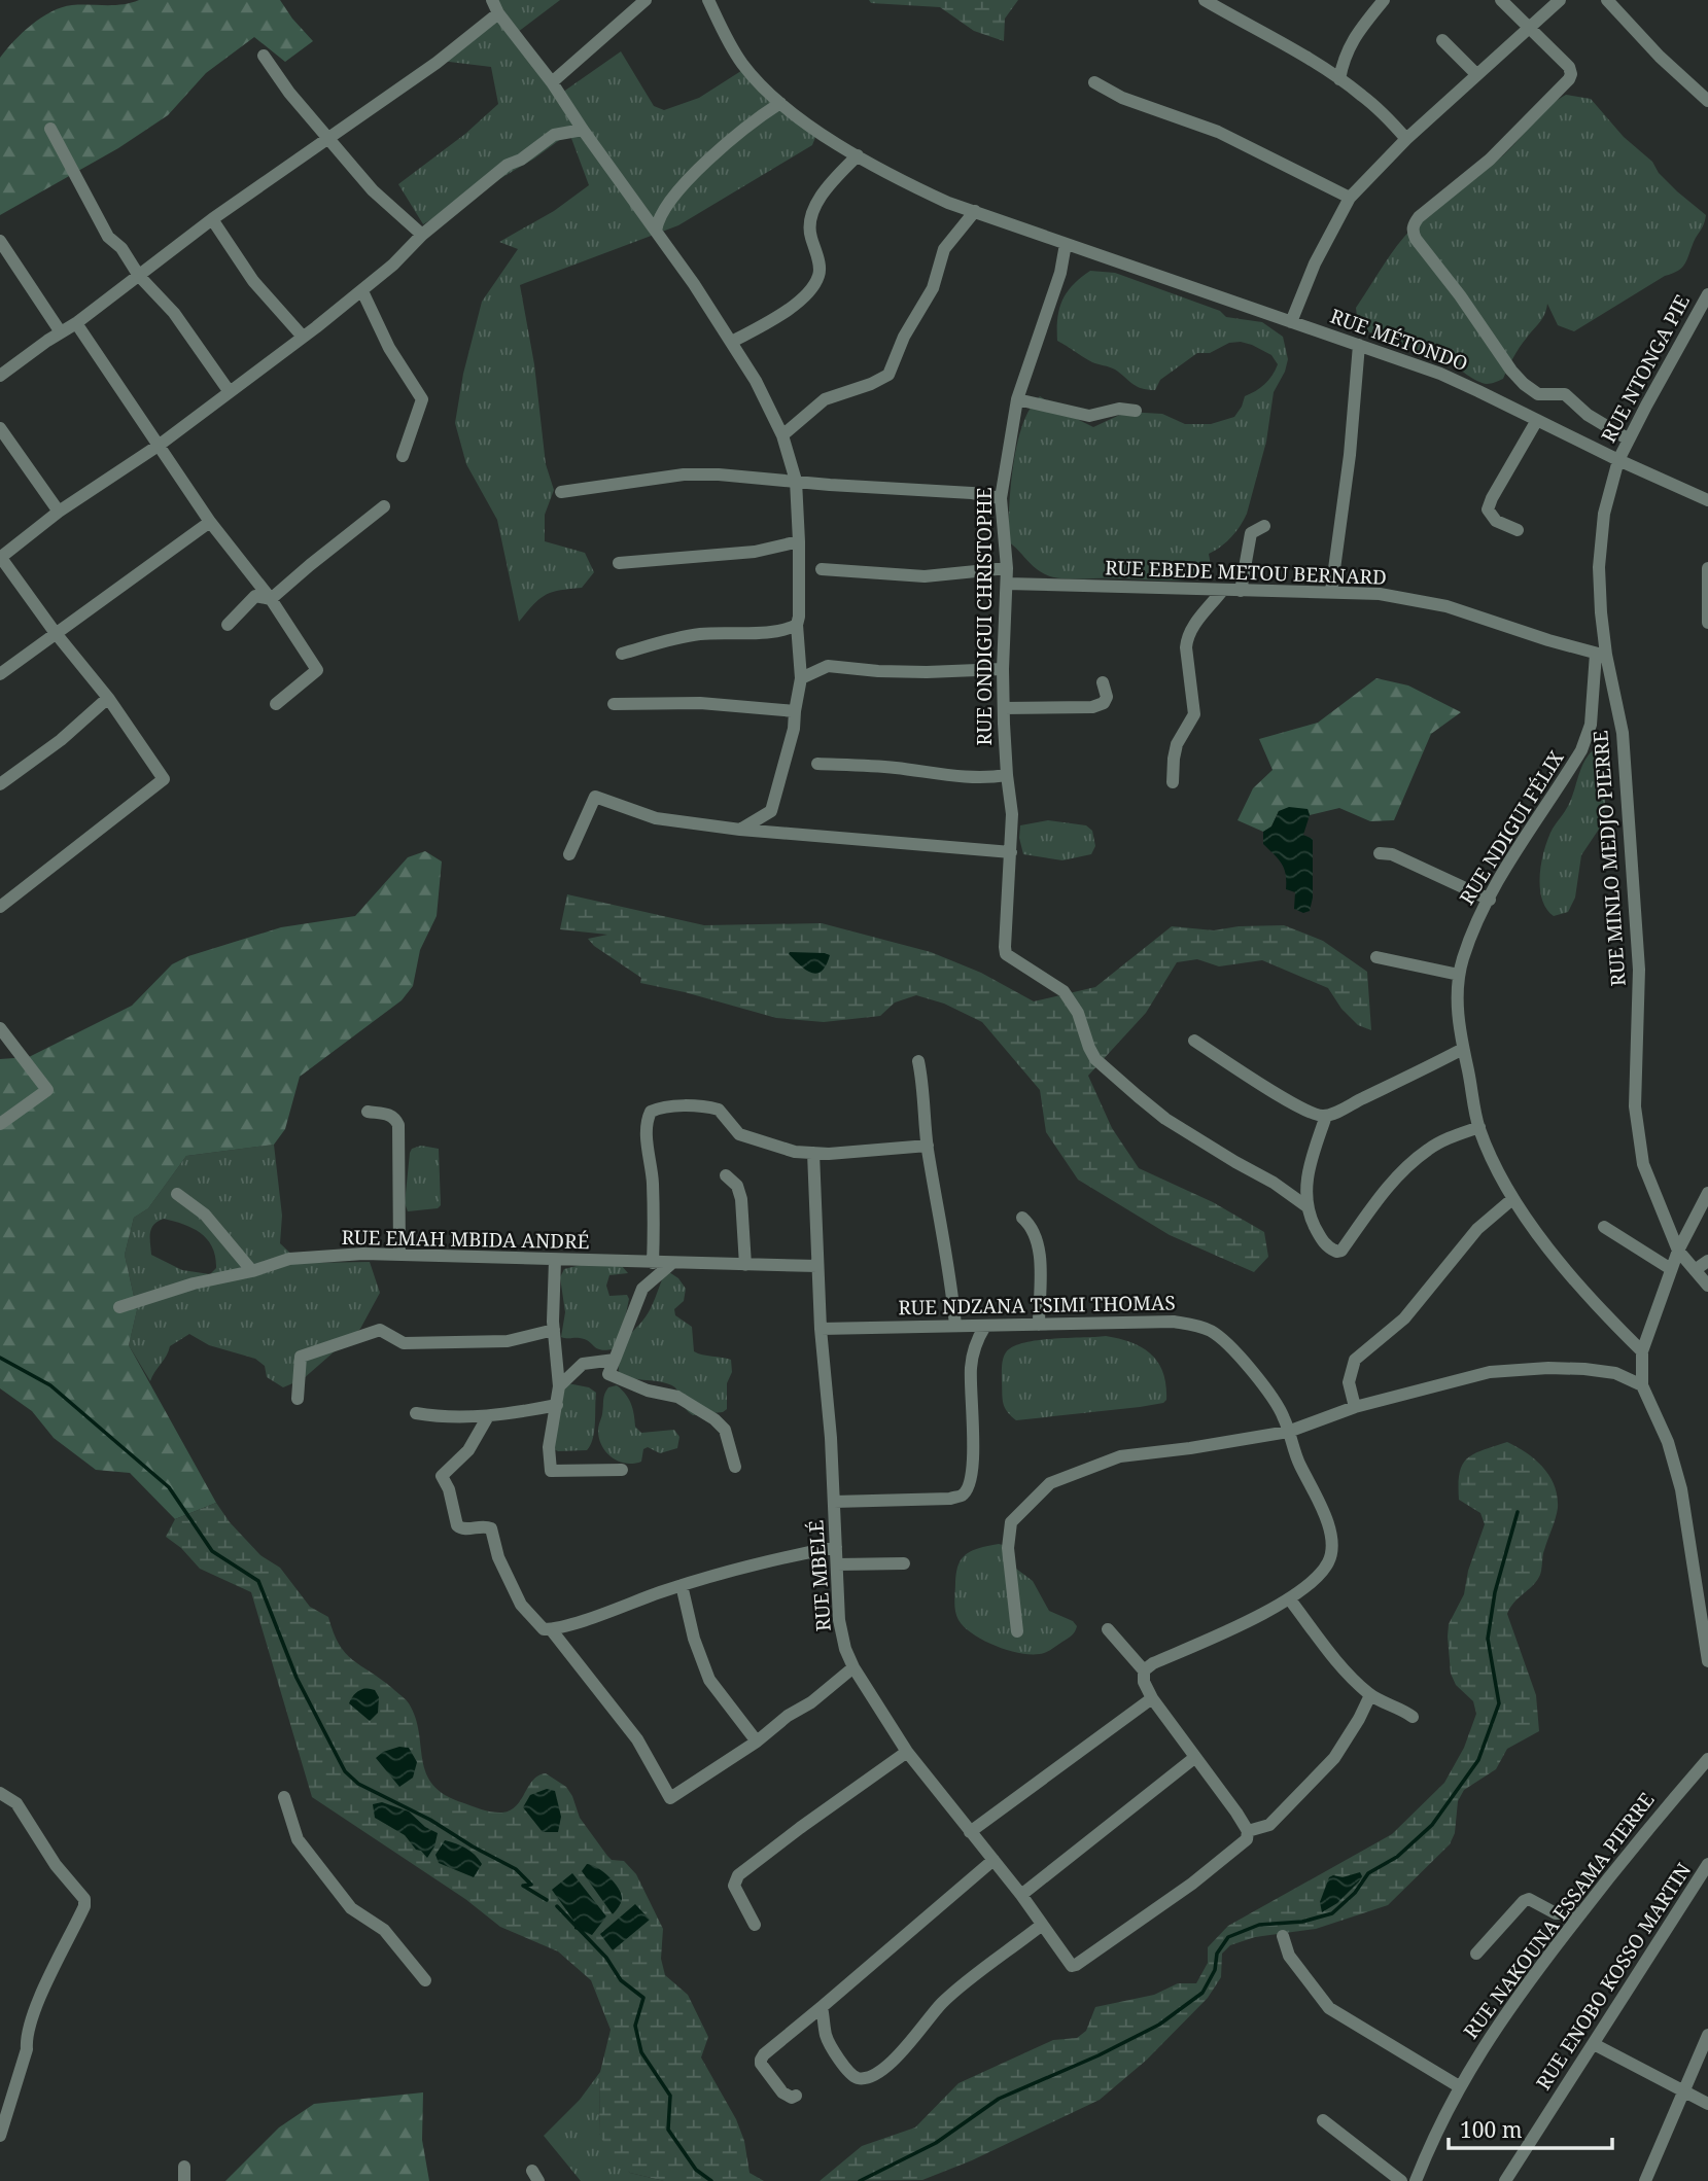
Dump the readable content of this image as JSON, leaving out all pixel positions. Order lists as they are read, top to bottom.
{
  "streets": {
    "street": [
      "RUE MÉTONDO",
      "RUE NTONGA PIE",
      "RUE EBEDE METOU BERNARD",
      "RUE ONDIGUI CHRISTOPHE",
      "RUE NDIGUI FÉLIX",
      "RUE MINLO MEDJO PIERRE",
      "RUE EMAH MBIDA ANDRÉ",
      "RUE NDZANA TSIMI THOMAS",
      "RUE MBELÉ",
      "RUE NAKOUNA ESSAMA PIERRE",
      "RUE ENOBO KOSSO MARTIN"
    ]
  },
  "crossings": [
    ["RUE MÉTONDO", "RUE NTONGA PIE"],
    ["RUE MÉTONDO", "RUE ONDIGUI CHRISTOPHE"],
    ["RUE MÉTONDO", "RUE MINLO MEDJO PIERRE"],
    ["RUE NTONGA PIE", "RUE MINLO MEDJO PIERRE"],
    ["RUE EBEDE METOU BERNARD", "RUE ONDIGUI CHRISTOPHE"],
    ["RUE EBEDE METOU BERNARD", "RUE NDIGUI FÉLIX"],
    ["RUE EBEDE METOU BERNARD", "RUE MINLO MEDJO PIERRE"],
    ["RUE NDIGUI FÉLIX", "RUE MINLO MEDJO PIERRE"],
    ["RUE EMAH MBIDA ANDRÉ", "RUE MBELÉ"],
    ["RUE NDZANA TSIMI THOMAS", "RUE MBELÉ"]
  ],
  "scale_bar": "100 m"
}
